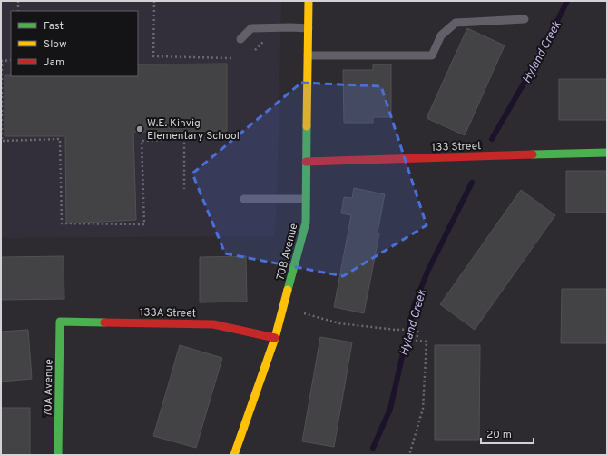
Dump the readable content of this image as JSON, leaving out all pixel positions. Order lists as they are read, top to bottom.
{
  "streets": {
    "street": [
      "133 Street",
      "70B Avenue",
      "133A Street",
      "70A Avenue"
    ]
  },
  "crossings": [
    ["133 Street", "70B Avenue"],
    ["70B Avenue", "133A Street"],
    ["133A Street", "70A Avenue"]
  ],
  "water": ["Hyland Creek"],
  "places": ["W.E. Kinvig Elementary School"],
  "legend": ["Fast", "Slow", "Jam"],
  "scale_bar": "20 m"
}
